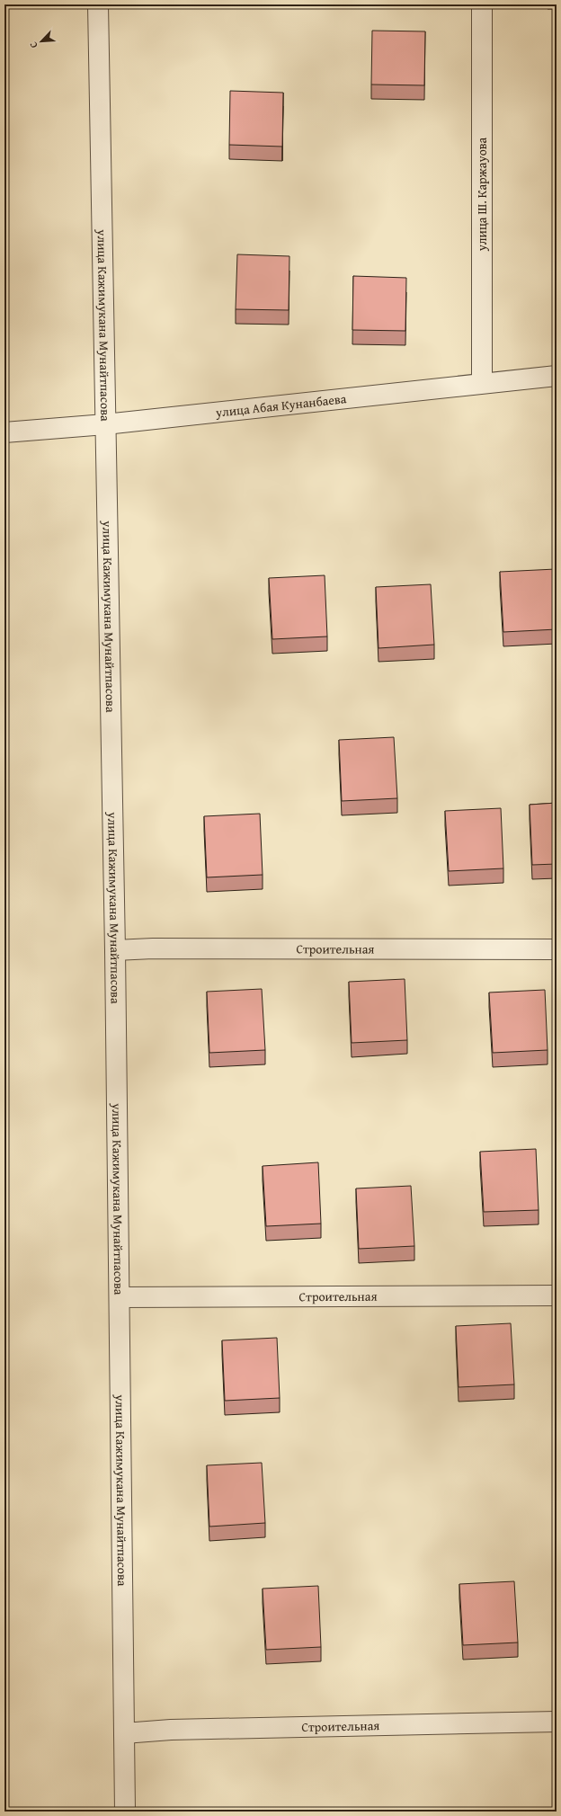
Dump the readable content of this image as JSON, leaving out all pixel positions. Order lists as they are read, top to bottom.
{
  "streets": {
    "street": [
      "улица Ш. Каржауова",
      "улица Кажимукана Мунайтпасова",
      "улица Абая Кунанбаева",
      "Строительная"
    ]
  },
  "crossings": [
    ["улица Ш. Каржауова", "улица Абая Кунанбаева"],
    ["улица Кажимукана Мунайтпасова", "улица Абая Кунанбаева"],
    ["улица Кажимукана Мунайтпасова", "Строительная"]
  ],
  "north": "bottom left"
}
